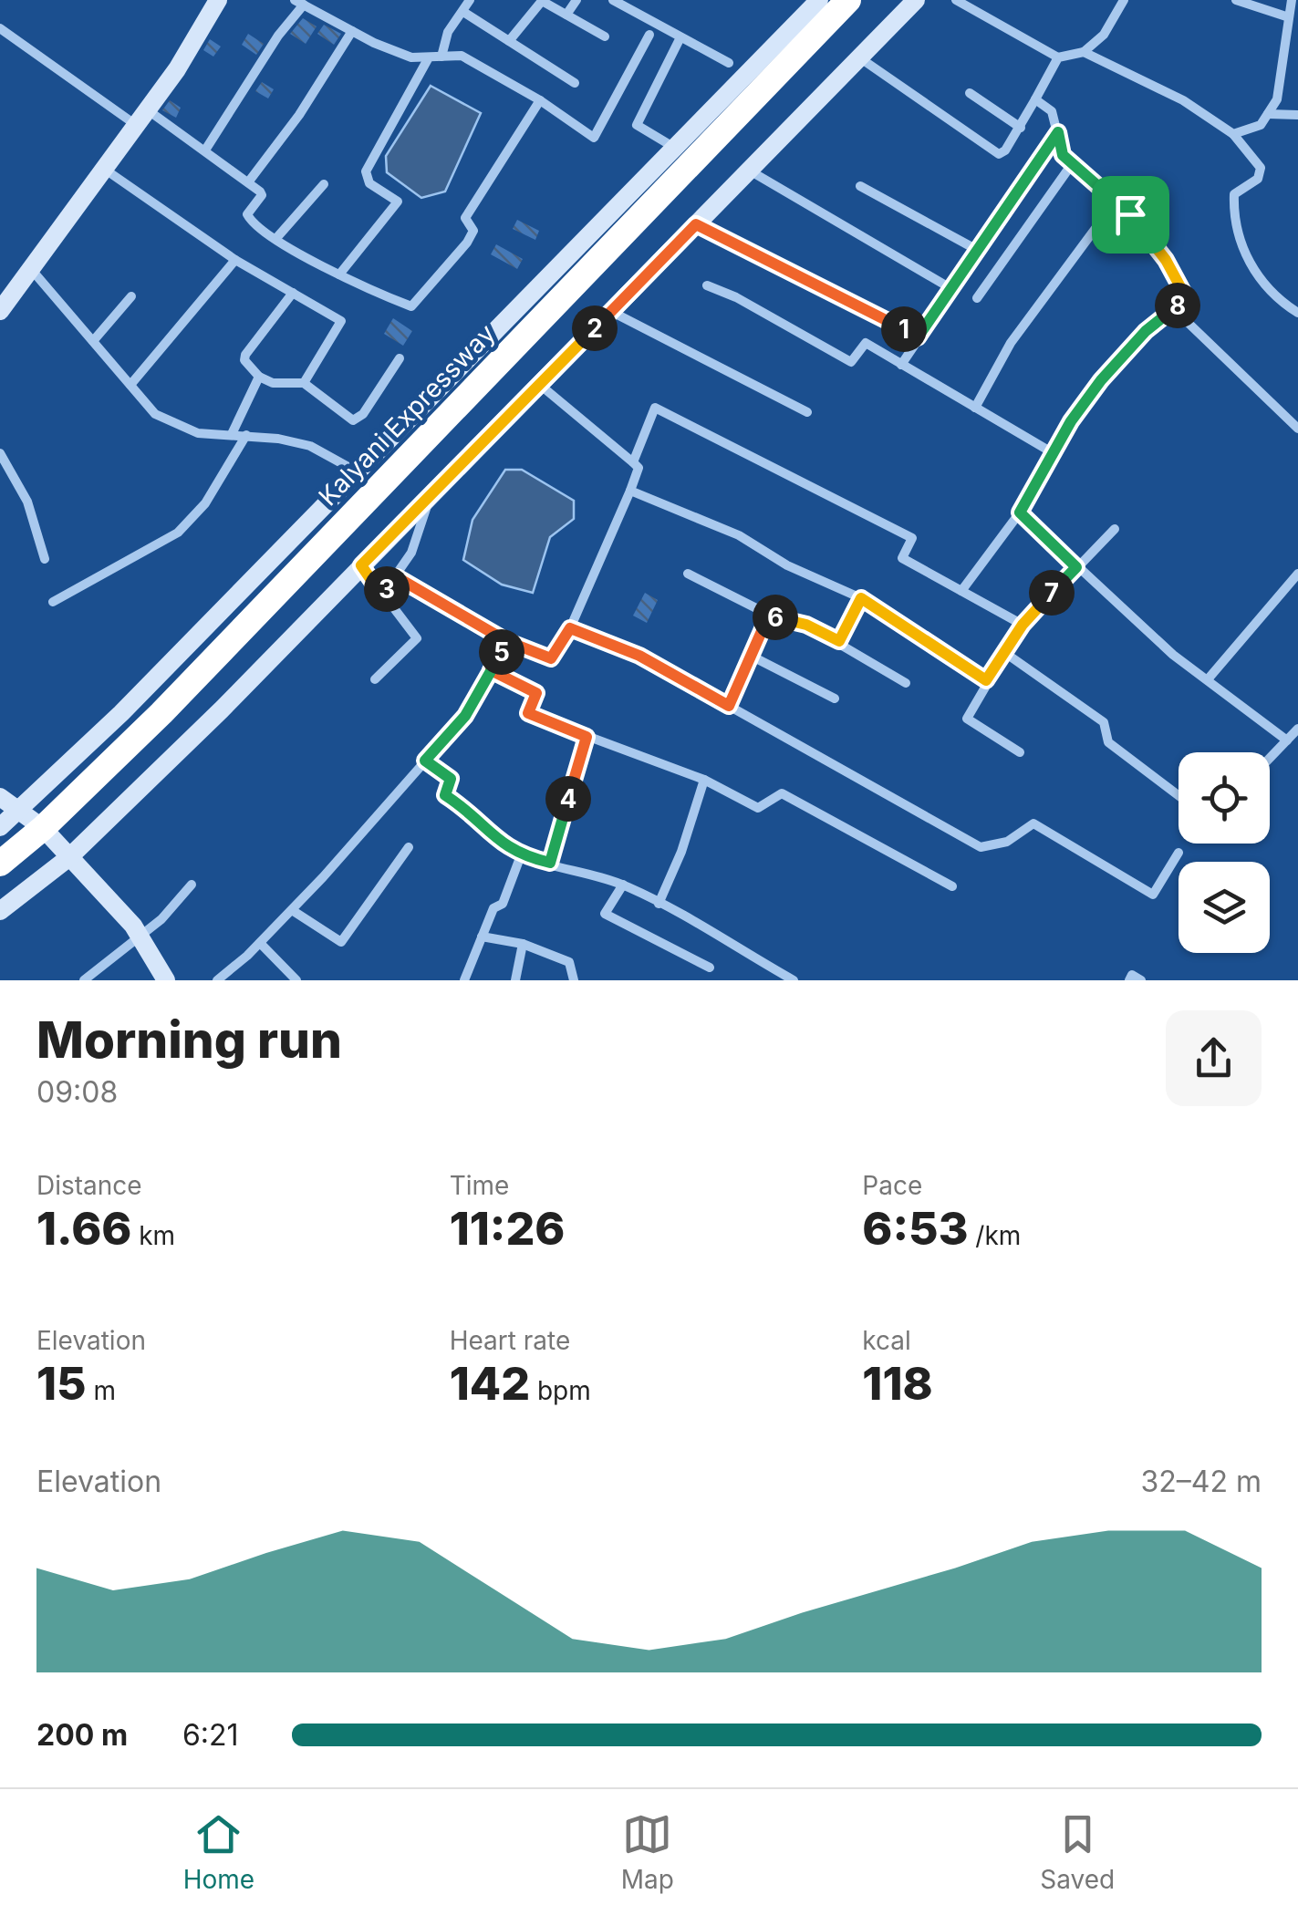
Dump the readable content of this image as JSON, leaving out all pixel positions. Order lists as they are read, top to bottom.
{
  "streets": {
    "highway": ["Kalyani Expressway"]
  },
  "page": {
    "pins": [
      "8",
      "2",
      "1",
      "3",
      "7",
      "6",
      "5",
      "4"
    ],
    "heading": ["Morning run", "09:08"],
    "stats": [
      ["Distance", "1.66 km"],
      ["Time", "11:26"],
      ["Pace", "6:53 /km"],
      ["Elevation", "15 m"],
      ["Heart rate", "142 bpm"],
      ["kcal", "118"]
    ],
    "chart": ["Elevation", "32–42 m"],
    "list": [
      {
        "name": "200 m",
        "note": "6:21"
      }
    ],
    "tabs": ["Home", "Map", "Saved"]
  }
}
